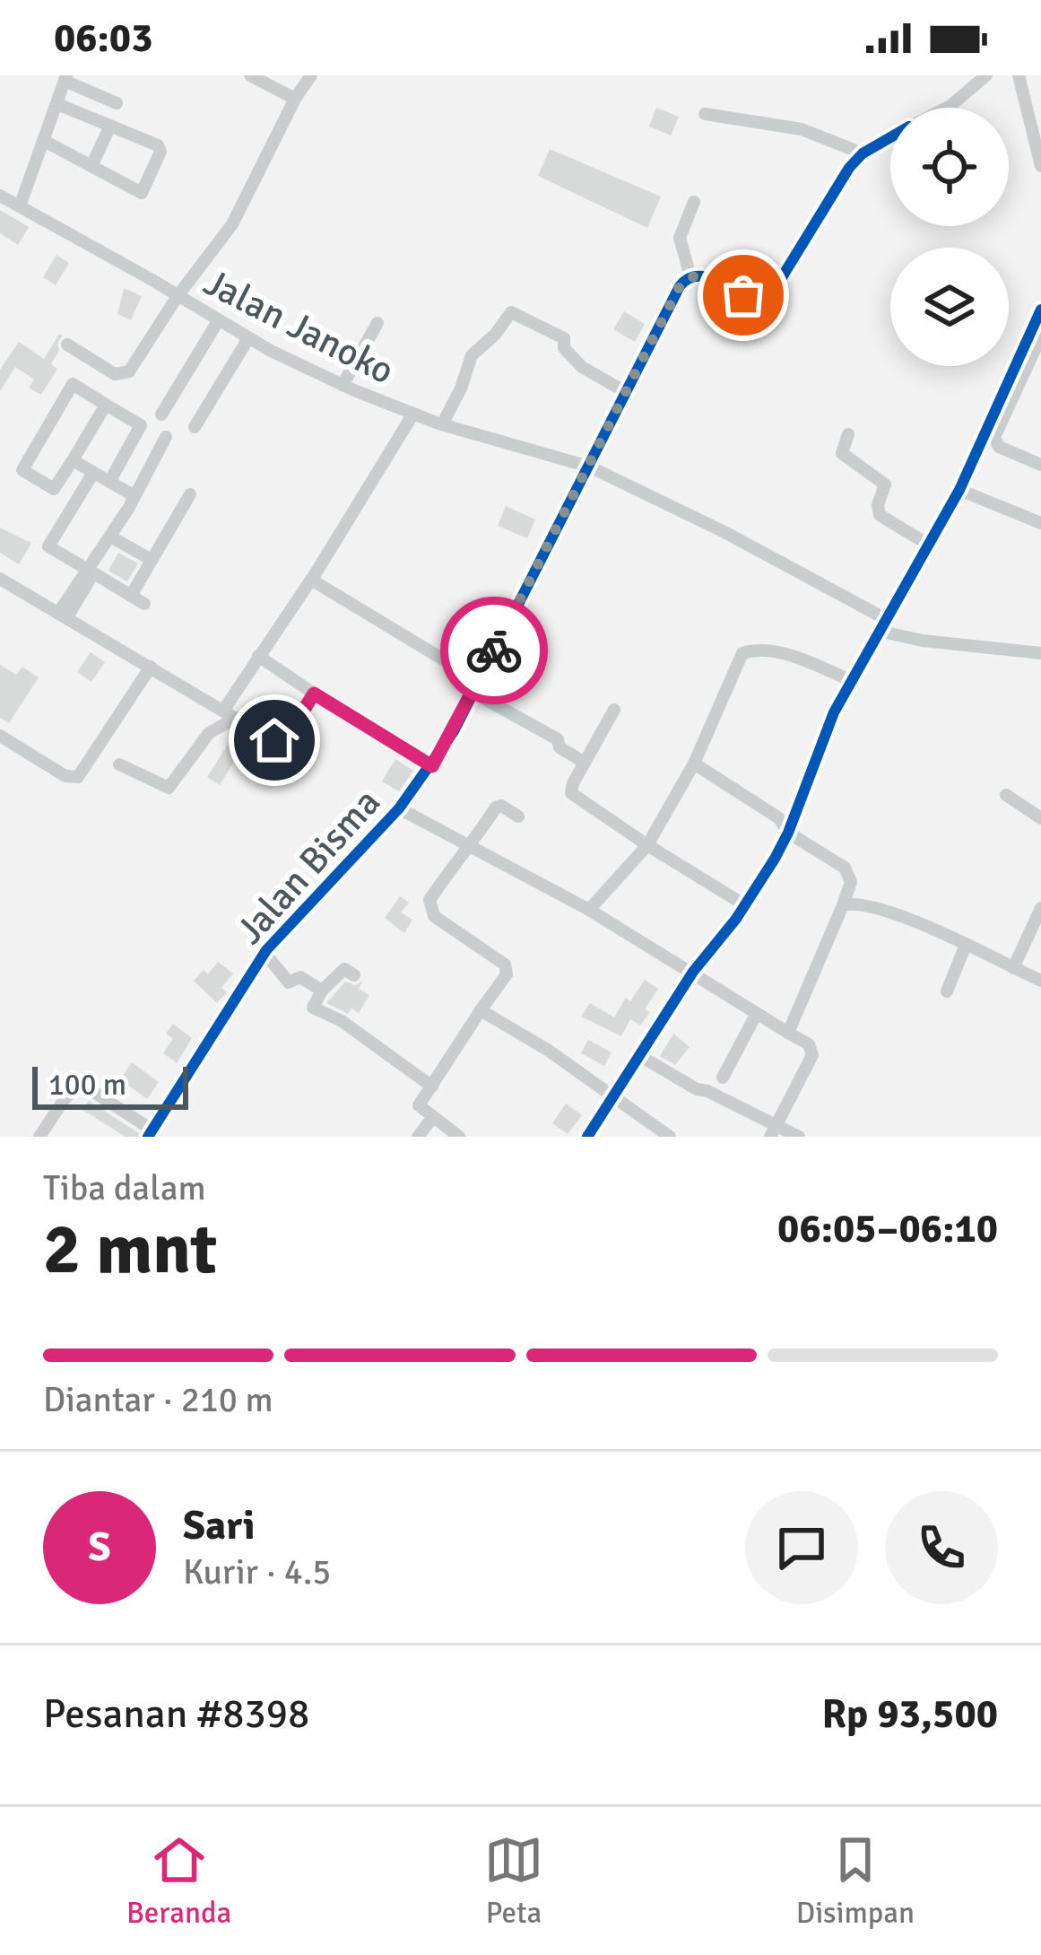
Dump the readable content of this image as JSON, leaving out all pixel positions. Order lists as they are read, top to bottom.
{
  "streets": {
    "street": ["Jalan Janoko", "Jalan Bisma"]
  },
  "crossings": [
    ["Jalan Janoko", "Jalan Bisma"]
  ],
  "scale_bar": "100 m",
  "page": {
    "status": "06:03",
    "scale": "100 m",
    "heading": ["2 mnt", "Tiba dalam", "06:05–06:10"],
    "panel": [
      "Sari",
      "Kurir · 4.5",
      "Pesanan #8398",
      "Rp 93,500"
    ],
    "bar": "Diantar · 210 m",
    "round": "S",
    "tabs": ["Beranda", "Peta", "Disimpan"]
  }
}
